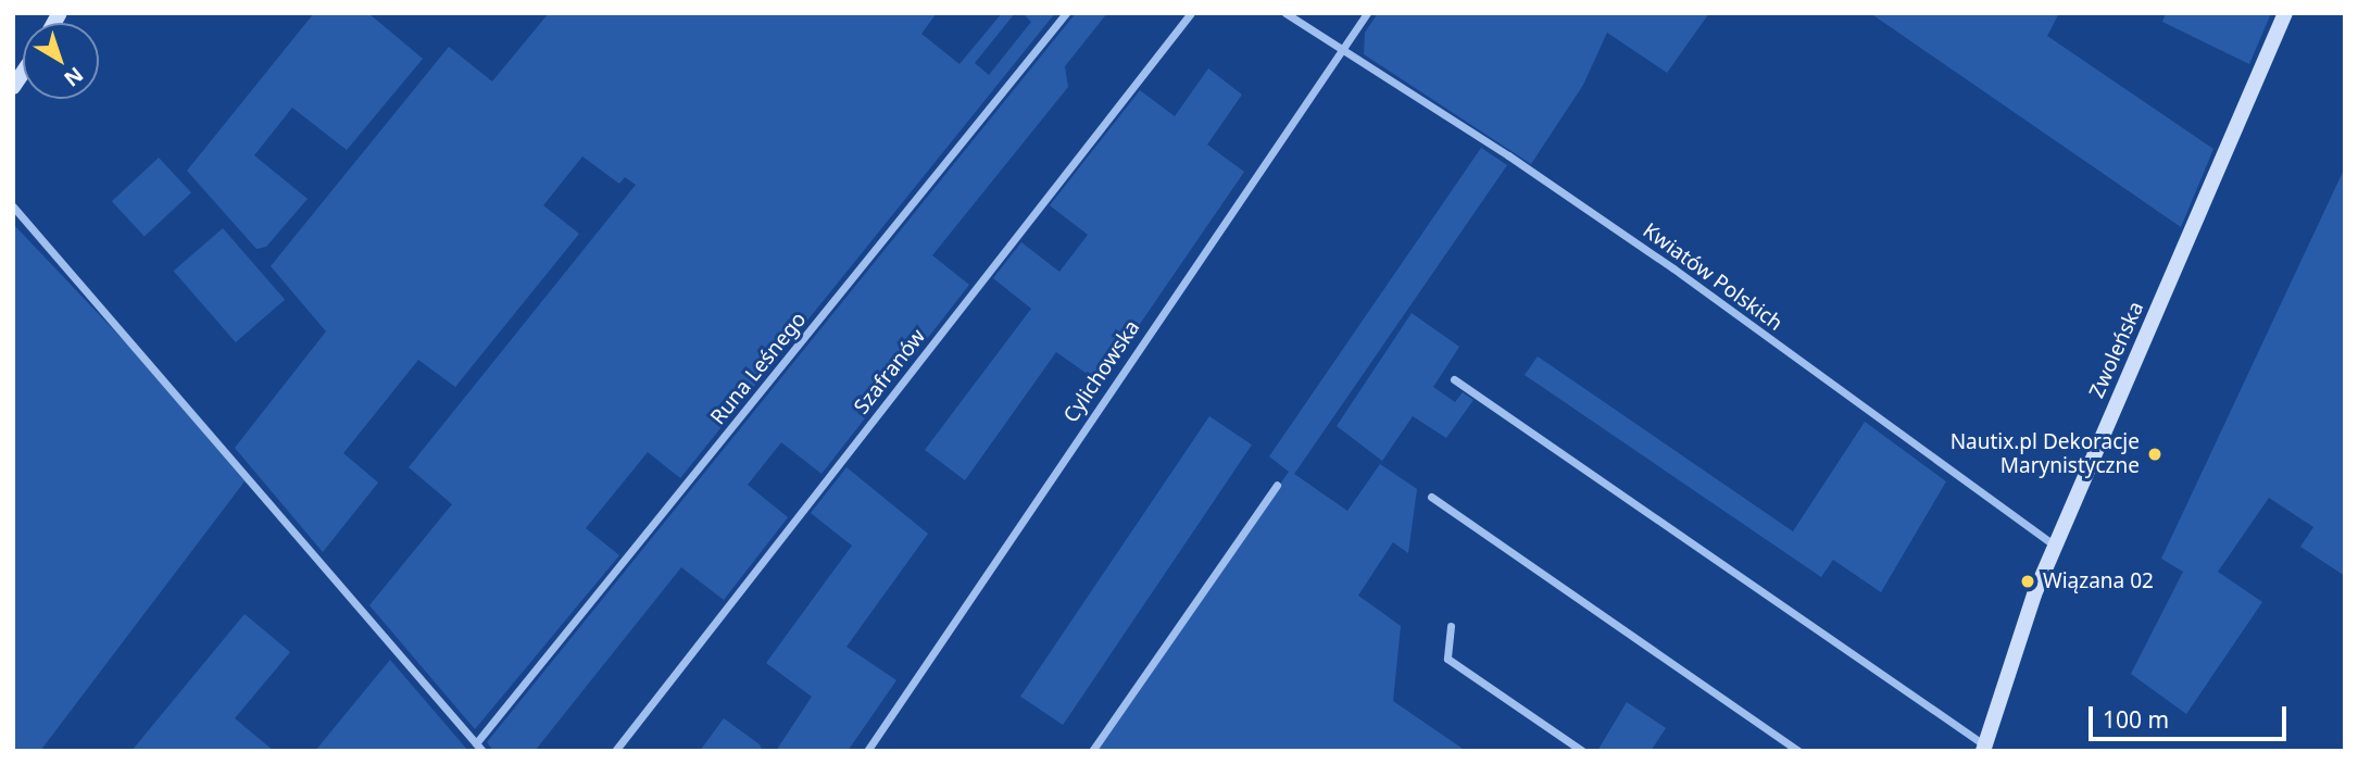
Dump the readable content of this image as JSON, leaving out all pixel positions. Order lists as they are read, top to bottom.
{
  "streets": {
    "street": [
      "Kwiatów Polskich",
      "Zwoleńska",
      "Runa Leśnego",
      "Szafranów",
      "Cylichowska"
    ]
  },
  "crossings": [
    ["Kwiatów Polskich", "Zwoleńska"],
    ["Kwiatów Polskich", "Cylichowska"]
  ],
  "places": ["Nautix.pl Dekoracje Marynistyczne", "Wiązana 02"],
  "scale_bar": "100 m",
  "north": "bottom right"
}
